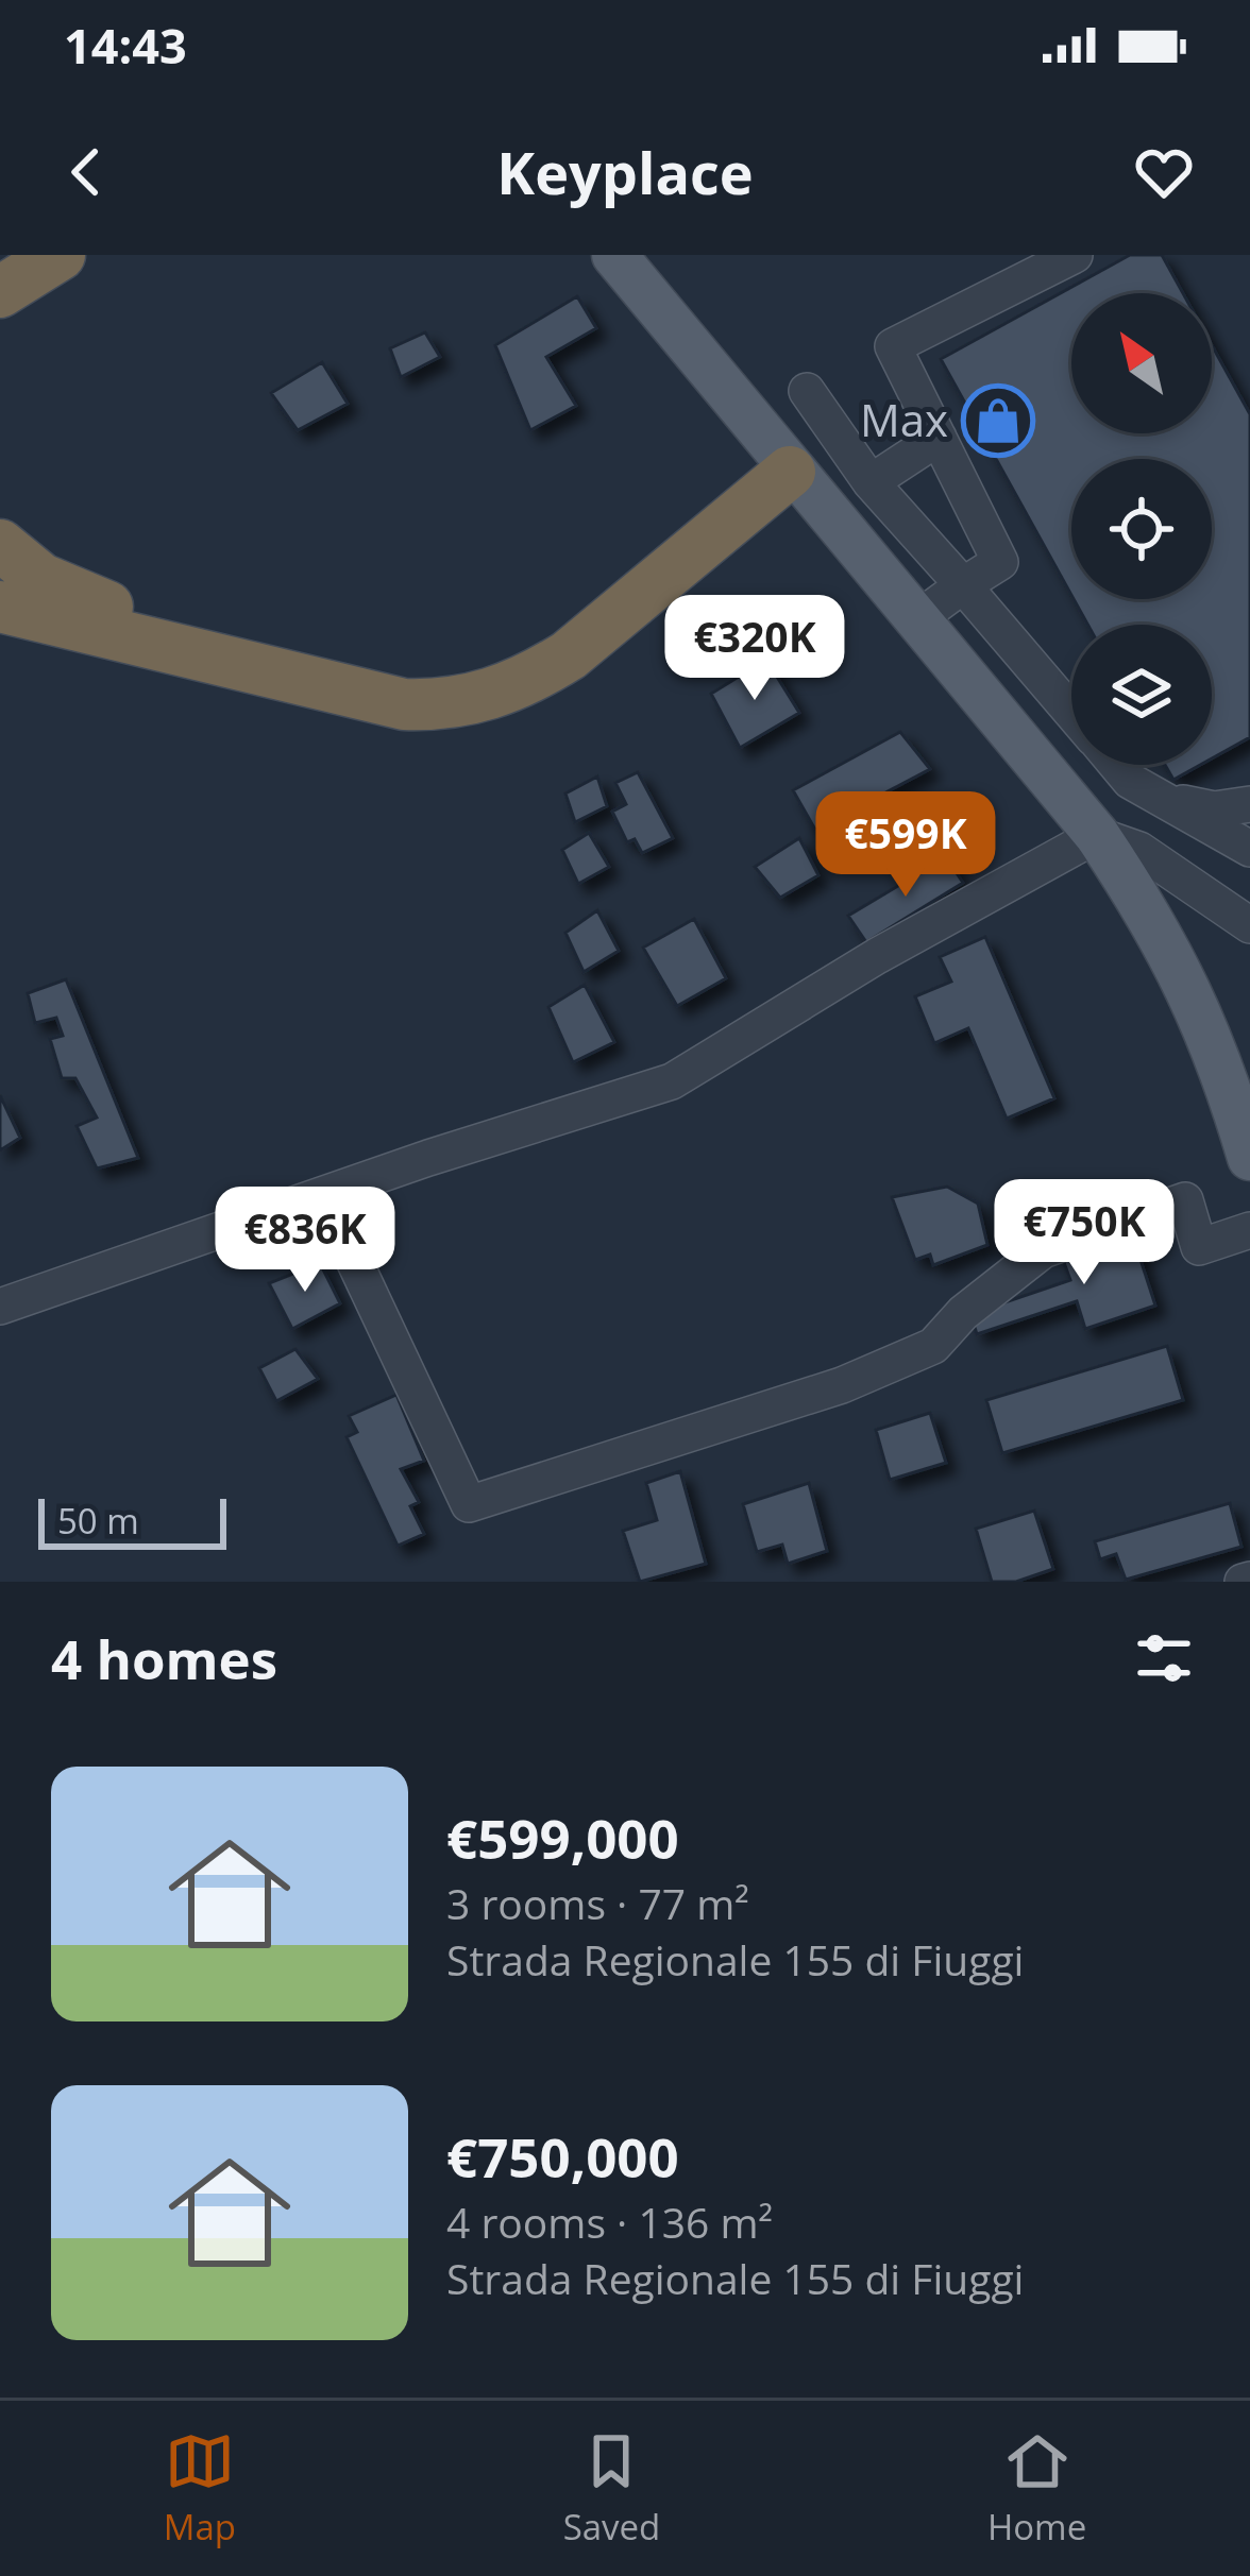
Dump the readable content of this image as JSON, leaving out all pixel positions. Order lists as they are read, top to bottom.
{
  "places": {
    "shop": ["Max"]
  },
  "scale_bar": "50 m",
  "north": "top left",
  "page": {
    "status": "14:43",
    "header": "Keyplace",
    "price": [
      "€320K",
      "€599K",
      "€750K",
      "€836K"
    ],
    "scale": "50 m",
    "heading": "4 homes",
    "list": [
      {
        "name": "€599,000",
        "note": "3 rooms · 77 m² · Strada Regionale 155 di Fiuggi"
      },
      {
        "name": "€750,000",
        "note": "4 rooms · 136 m² · Strada Regionale 155 di Fiuggi"
      }
    ],
    "tabs": ["Map", "Saved", "Home"]
  }
}
